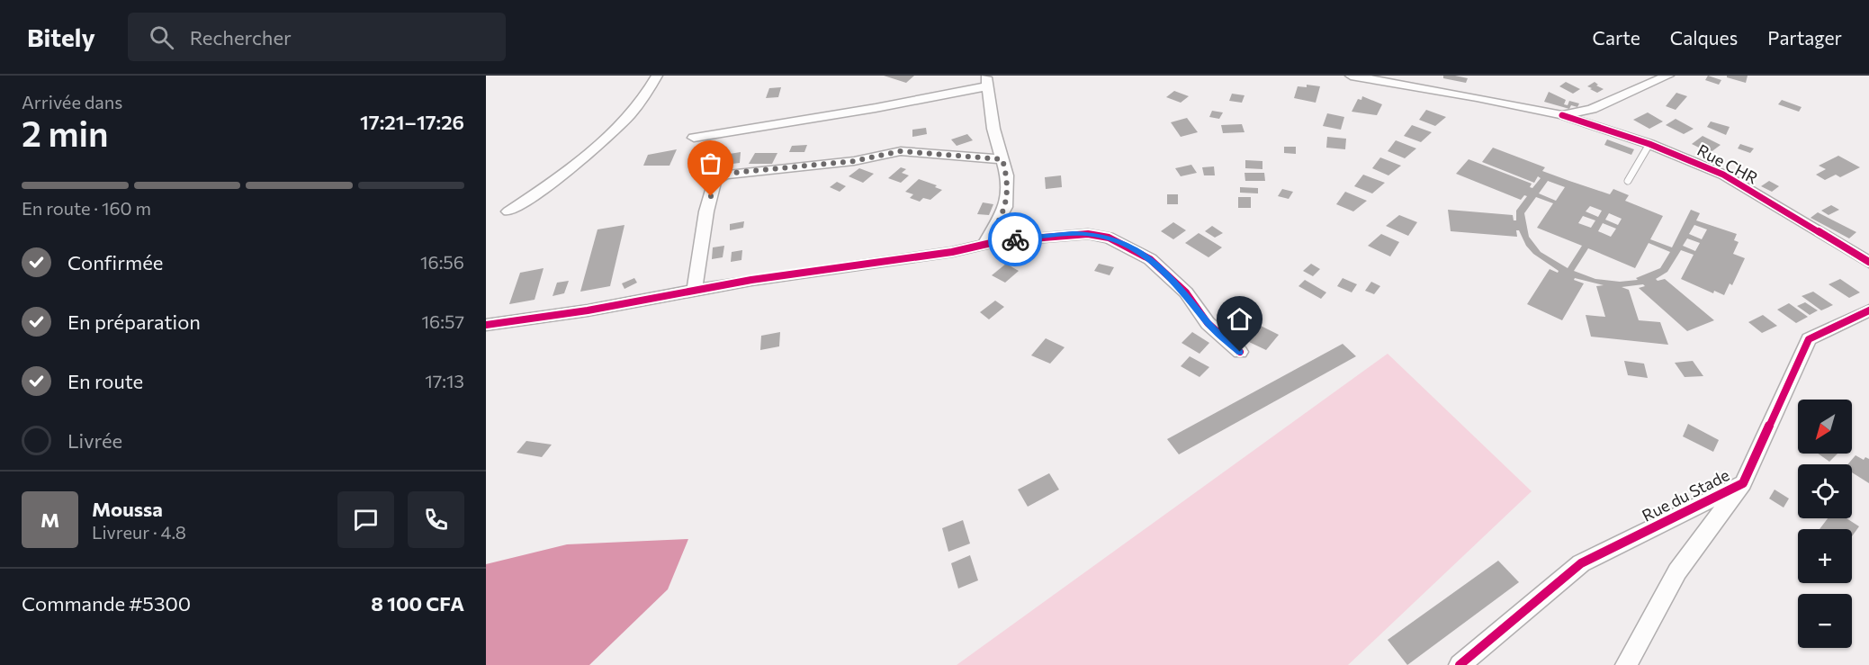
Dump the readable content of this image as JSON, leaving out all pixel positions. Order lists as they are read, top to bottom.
{
  "streets": {
    "street": ["Rue CHR", "Rue du Stade"]
  },
  "north": "bottom left",
  "page": {
    "header": "Bitely",
    "search": "Rechercher",
    "nav": ["Carte", "Calques", "Partager"],
    "heading": ["2 min", "Arrivée dans", "17:21–17:26"],
    "panel": [
      "Moussa",
      "Livreur · 4.8",
      "Commande #5300",
      "8 100 CFA"
    ],
    "bar": "En route · 160 m",
    "list": [
      ["Confirmée", "16:56"],
      ["En préparation", "16:57"],
      ["En route", "17:13"],
      "Livrée"
    ],
    "map_buttons": ["+", "−"],
    "round": "M"
  }
}
